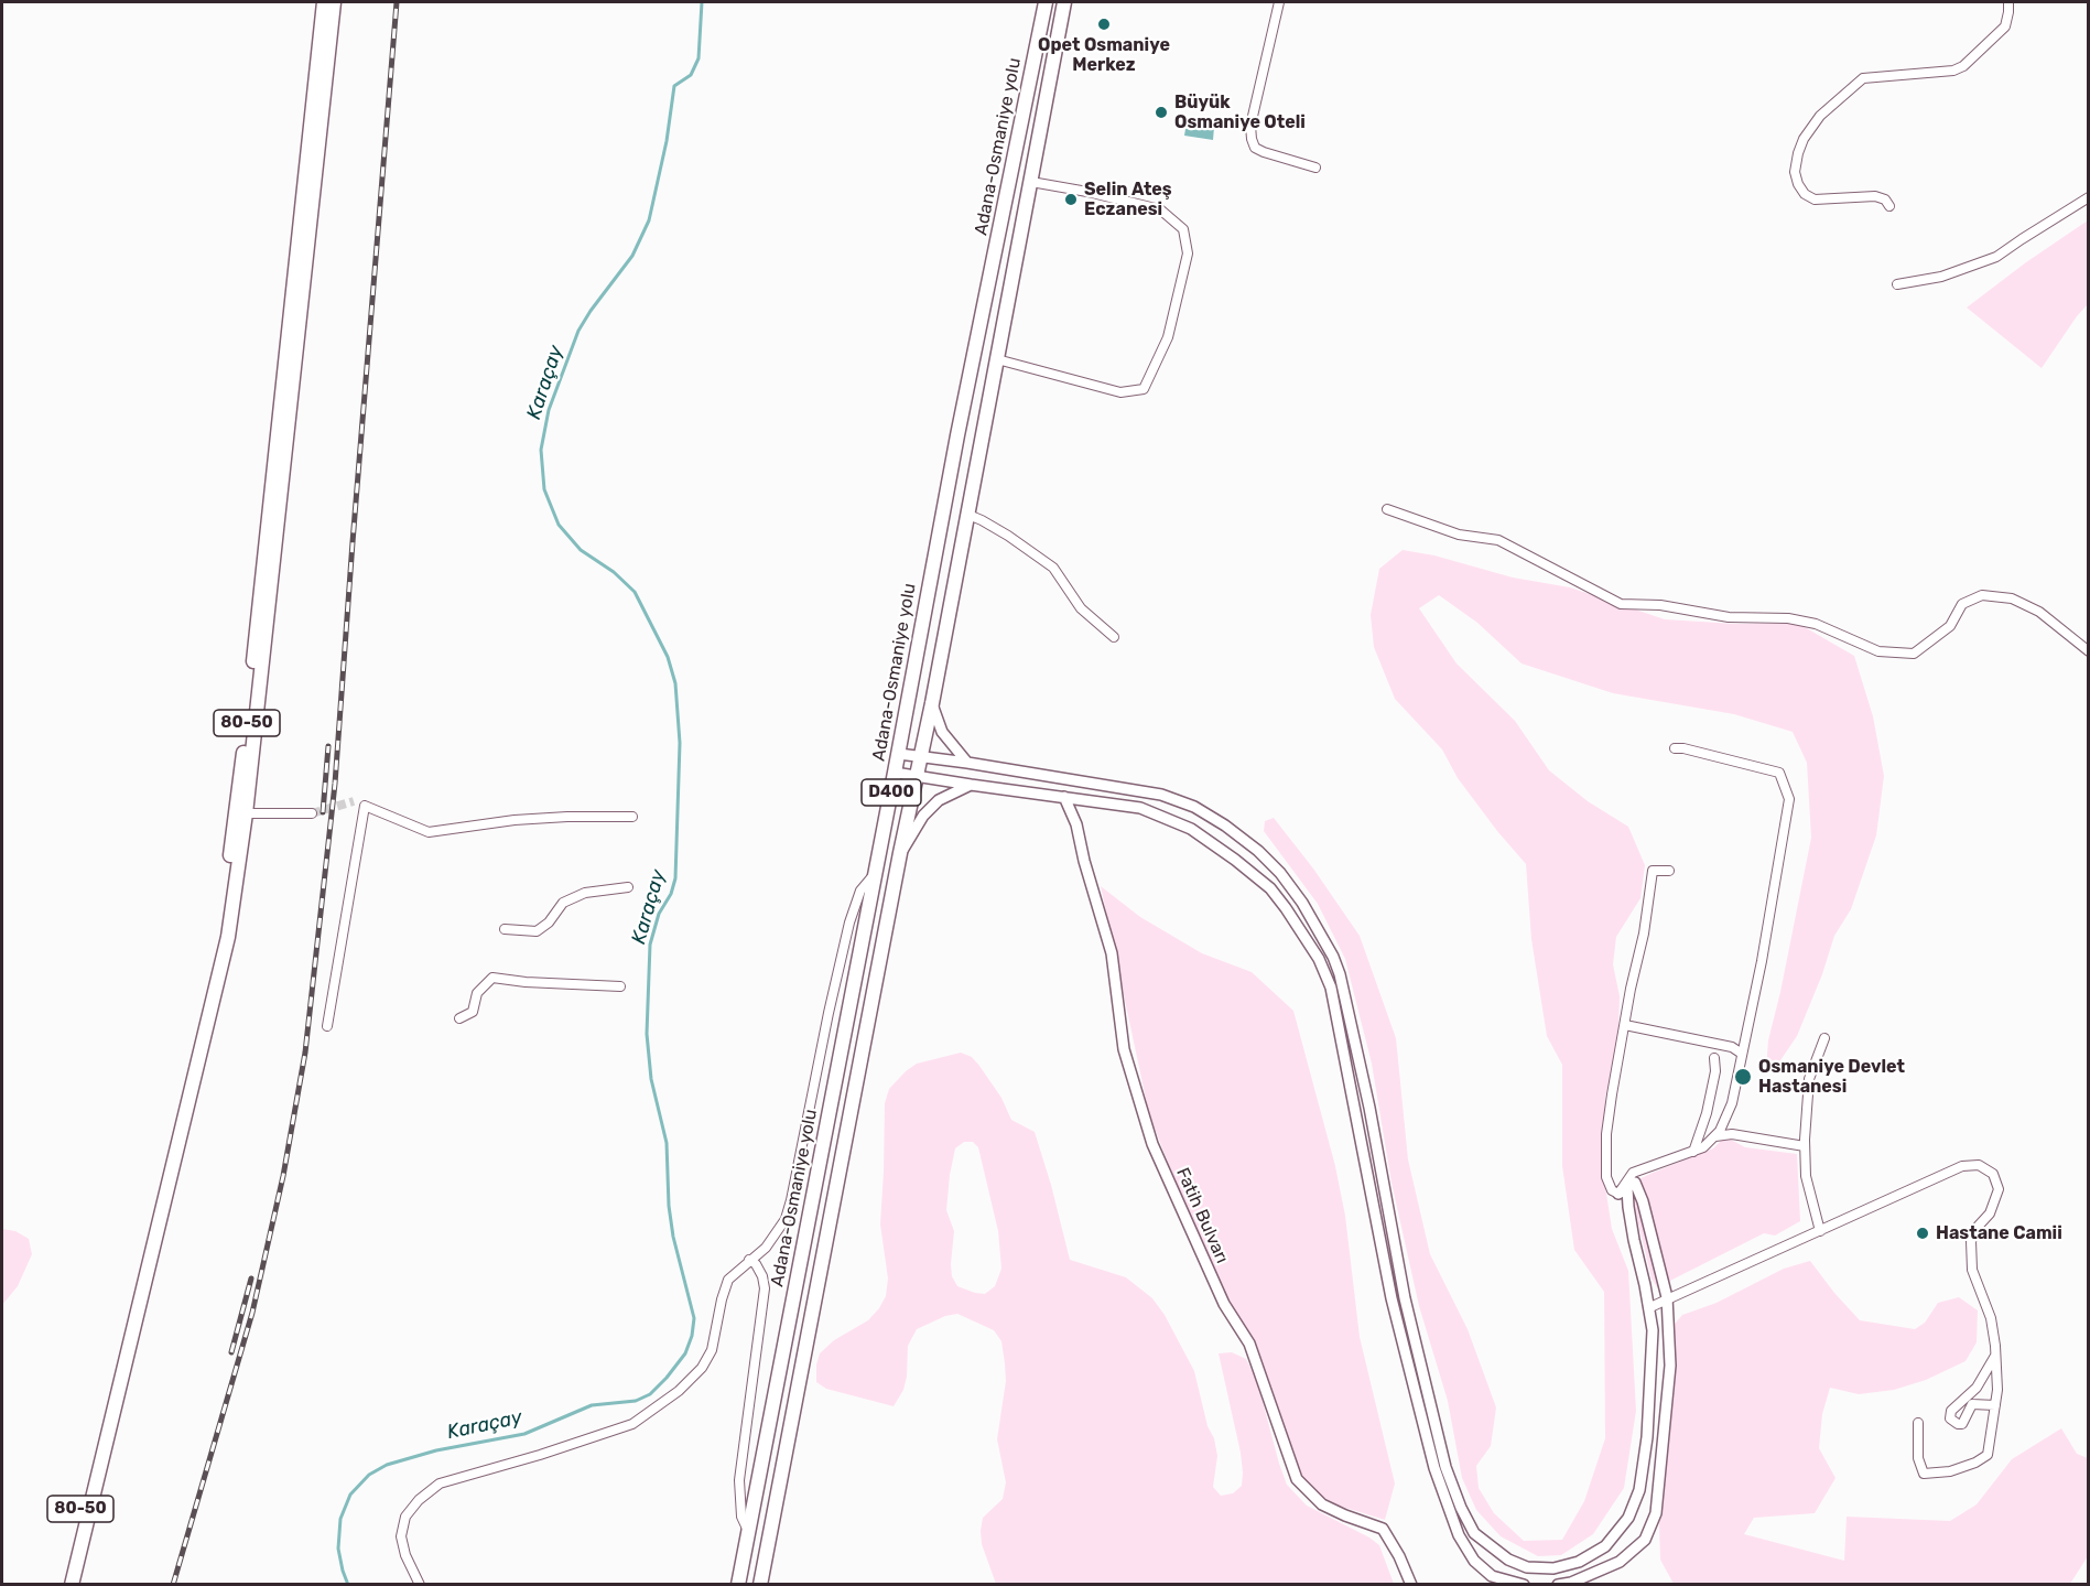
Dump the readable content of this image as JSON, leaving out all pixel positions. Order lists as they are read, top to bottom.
{
  "streets": {
    "highway": ["Adana-Osmaniye yolu", "80-50", "D400"],
    "street": ["Fatih Bulvarı"]
  },
  "water": ["Karaçay"],
  "places": [
    "Opet Osmaniye Merkez",
    "Büyük Osmaniye Oteli",
    "Selin Ateş Eczanesi",
    "Osmaniye Devlet Hastanesi",
    "Hastane Camii"
  ]
}
